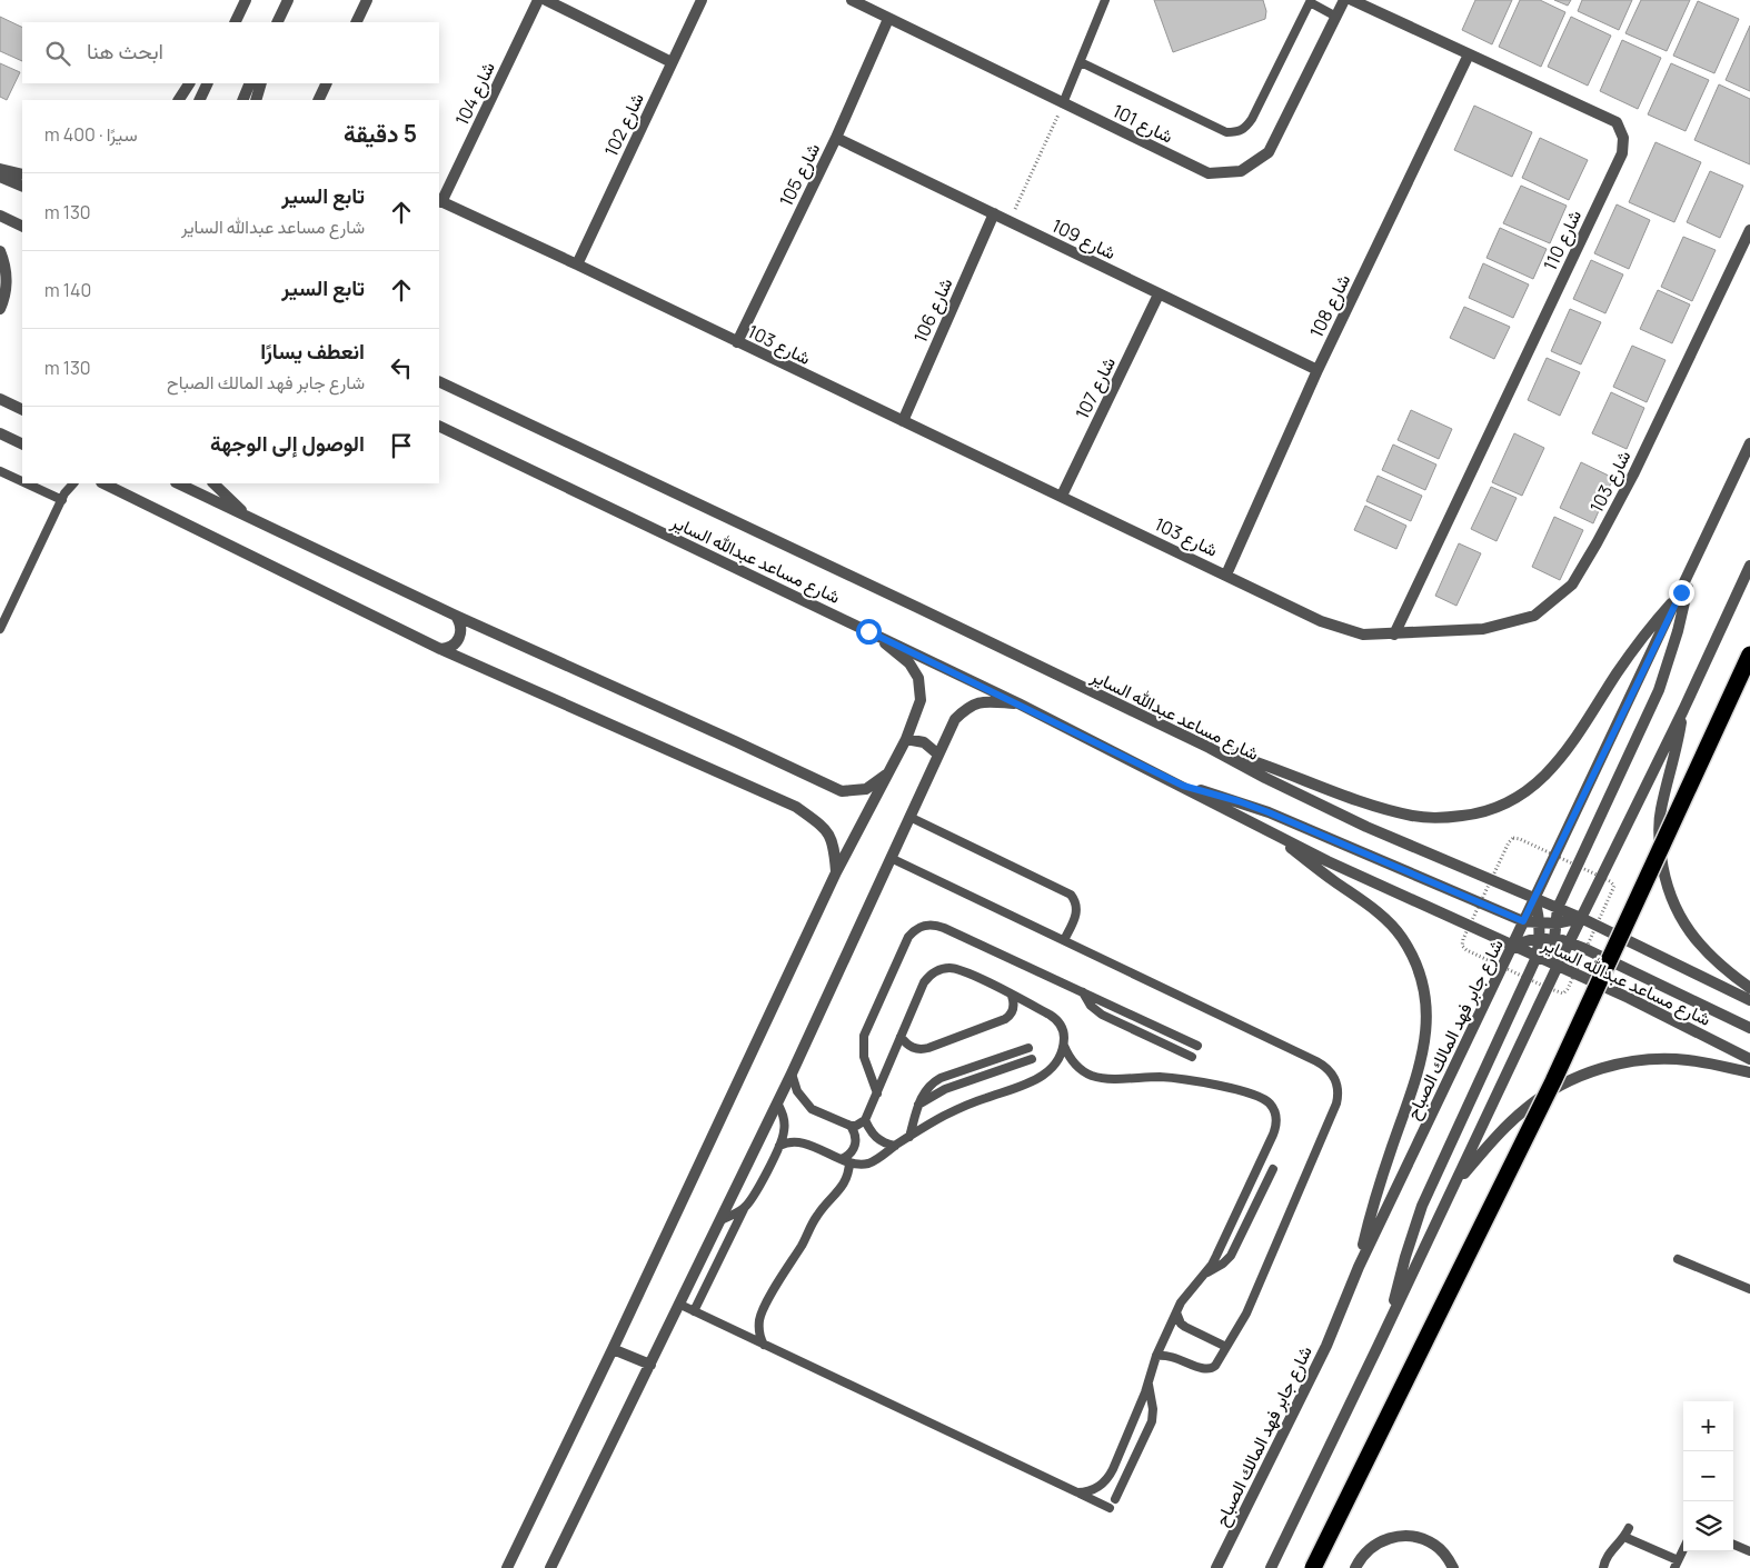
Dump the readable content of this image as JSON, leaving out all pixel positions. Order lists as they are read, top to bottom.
{
  "streets": {
    "street": [
      "شارع 104",
      "شارع 101",
      "شارع 102",
      "شارع 105",
      "شارع 109",
      "شارع 110",
      "شارع 108",
      "شارع 106",
      "شارع 103",
      "شارع 107",
      "شارع مساعد عبدالله الساير",
      "شارع جابر فهد المالك الصباح"
    ]
  },
  "crossings": [
    ["شارع 104", "شارع 103"],
    ["شارع 101", "شارع 105"],
    ["شارع 102", "شارع 103"],
    ["شارع 105", "شارع 109"],
    ["شارع 105", "شارع 103"],
    ["شارع 109", "شارع 108"],
    ["شارع 109", "شارع 106"],
    ["شارع 109", "شارع 107"],
    ["شارع 110", "شارع 108"],
    ["شارع 110", "شارع 103"],
    ["شارع 108", "شارع 103"],
    ["شارع 106", "شارع 103"],
    ["شارع 103", "شارع 107"],
    ["شارع مساعد عبدالله الساير", "شارع جابر فهد المالك الصباح"]
  ],
  "page": {
    "search": "ابحث هنا",
    "heading": ["5 دقيقة", "سيرًا · 400 m"],
    "list": [
      ["تابع السير", "شارع مساعد عبدالله الساير", "130 m"],
      ["تابع السير", "140 m"],
      ["انعطف يسارًا", "شارع جابر فهد المالك الصباح", "130 m"],
      "الوصول إلى الوجهة"
    ],
    "map_buttons": ["+", "−"]
  }
}
